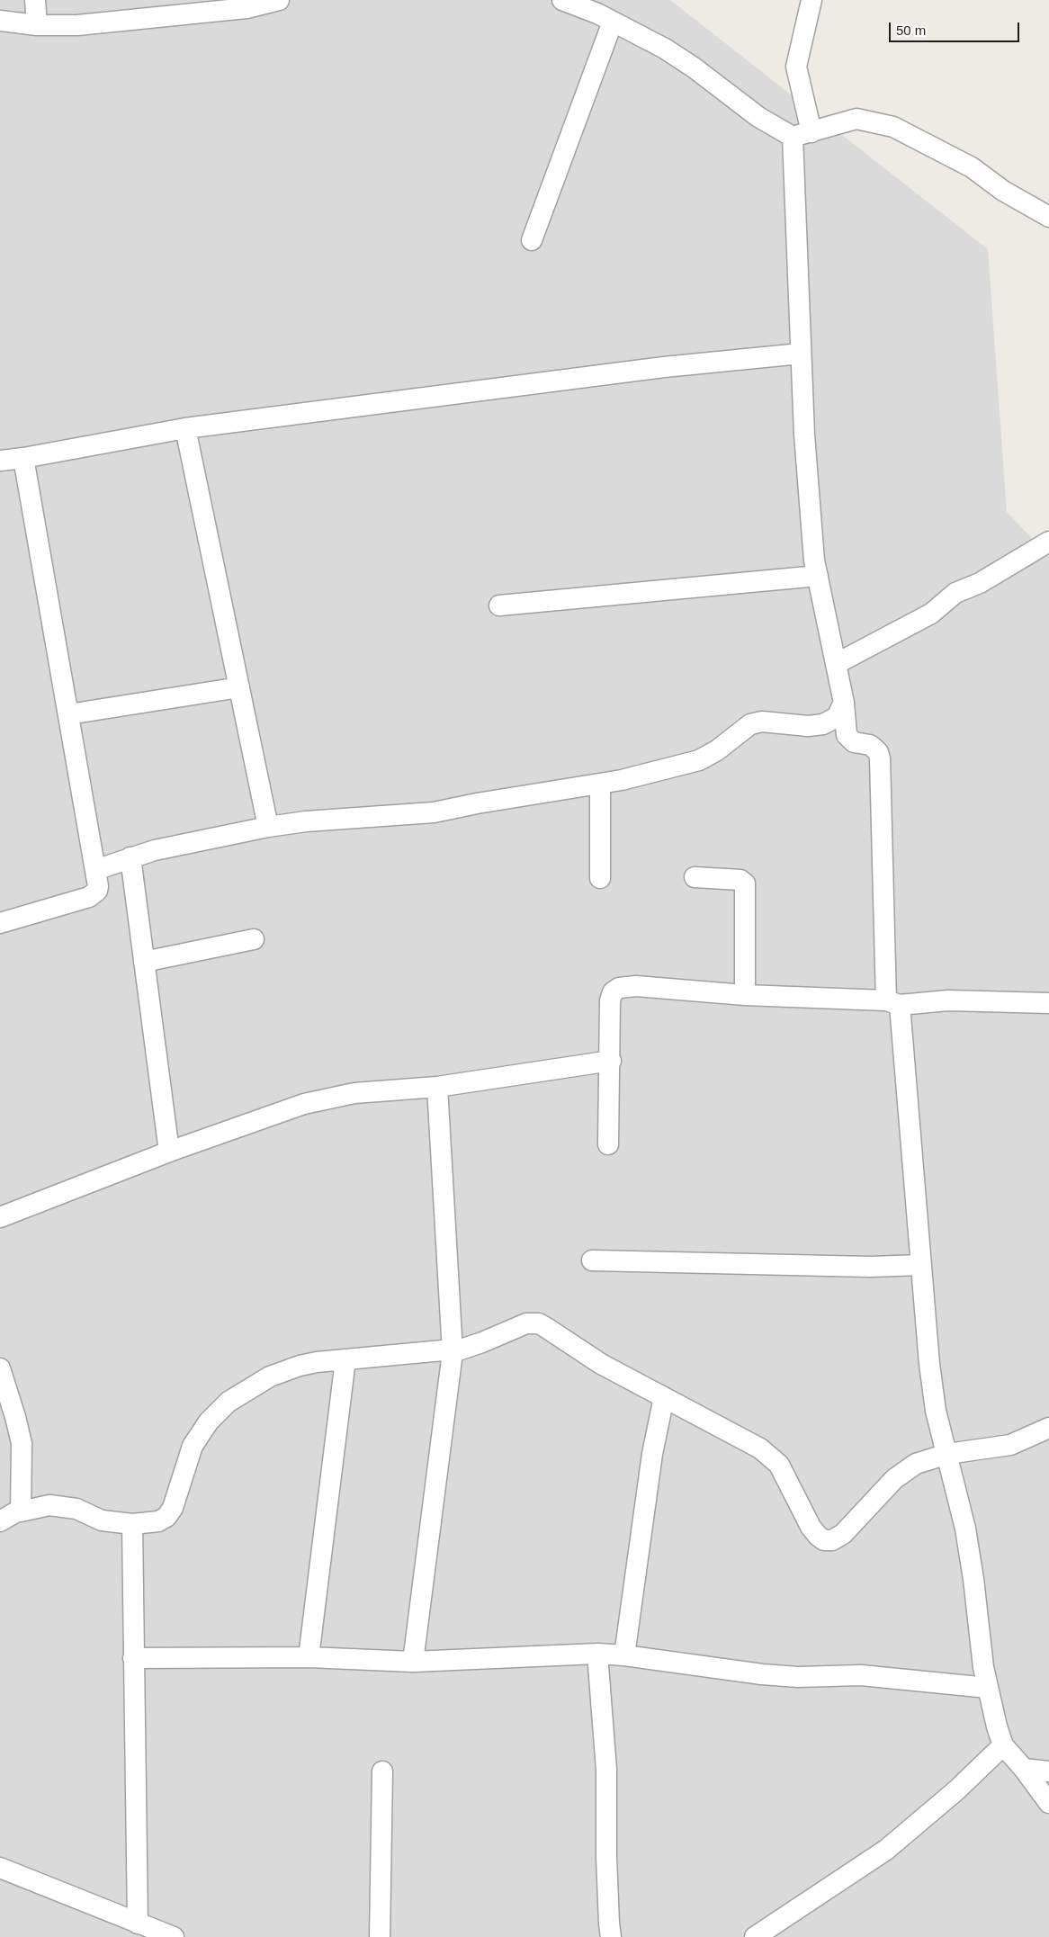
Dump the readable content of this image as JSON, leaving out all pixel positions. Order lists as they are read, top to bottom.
{
  "scale_bar": "50 m"
}
